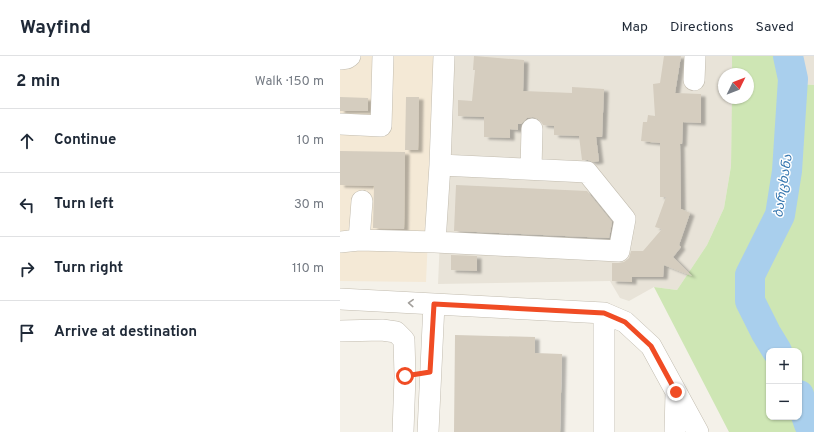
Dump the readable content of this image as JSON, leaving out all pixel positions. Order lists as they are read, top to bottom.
{
  "water": ["ბარცხანა"],
  "north": "top right",
  "page": {
    "header": "Wayfind",
    "nav": ["Map", "Directions", "Saved"],
    "heading": ["2 min", "Walk · 150 m"],
    "list": [
      ["Continue", "10 m"],
      ["Turn left", "30 m"],
      ["Turn right", "110 m"],
      "Arrive at destination"
    ],
    "map_buttons": ["+", "−"]
  }
}
